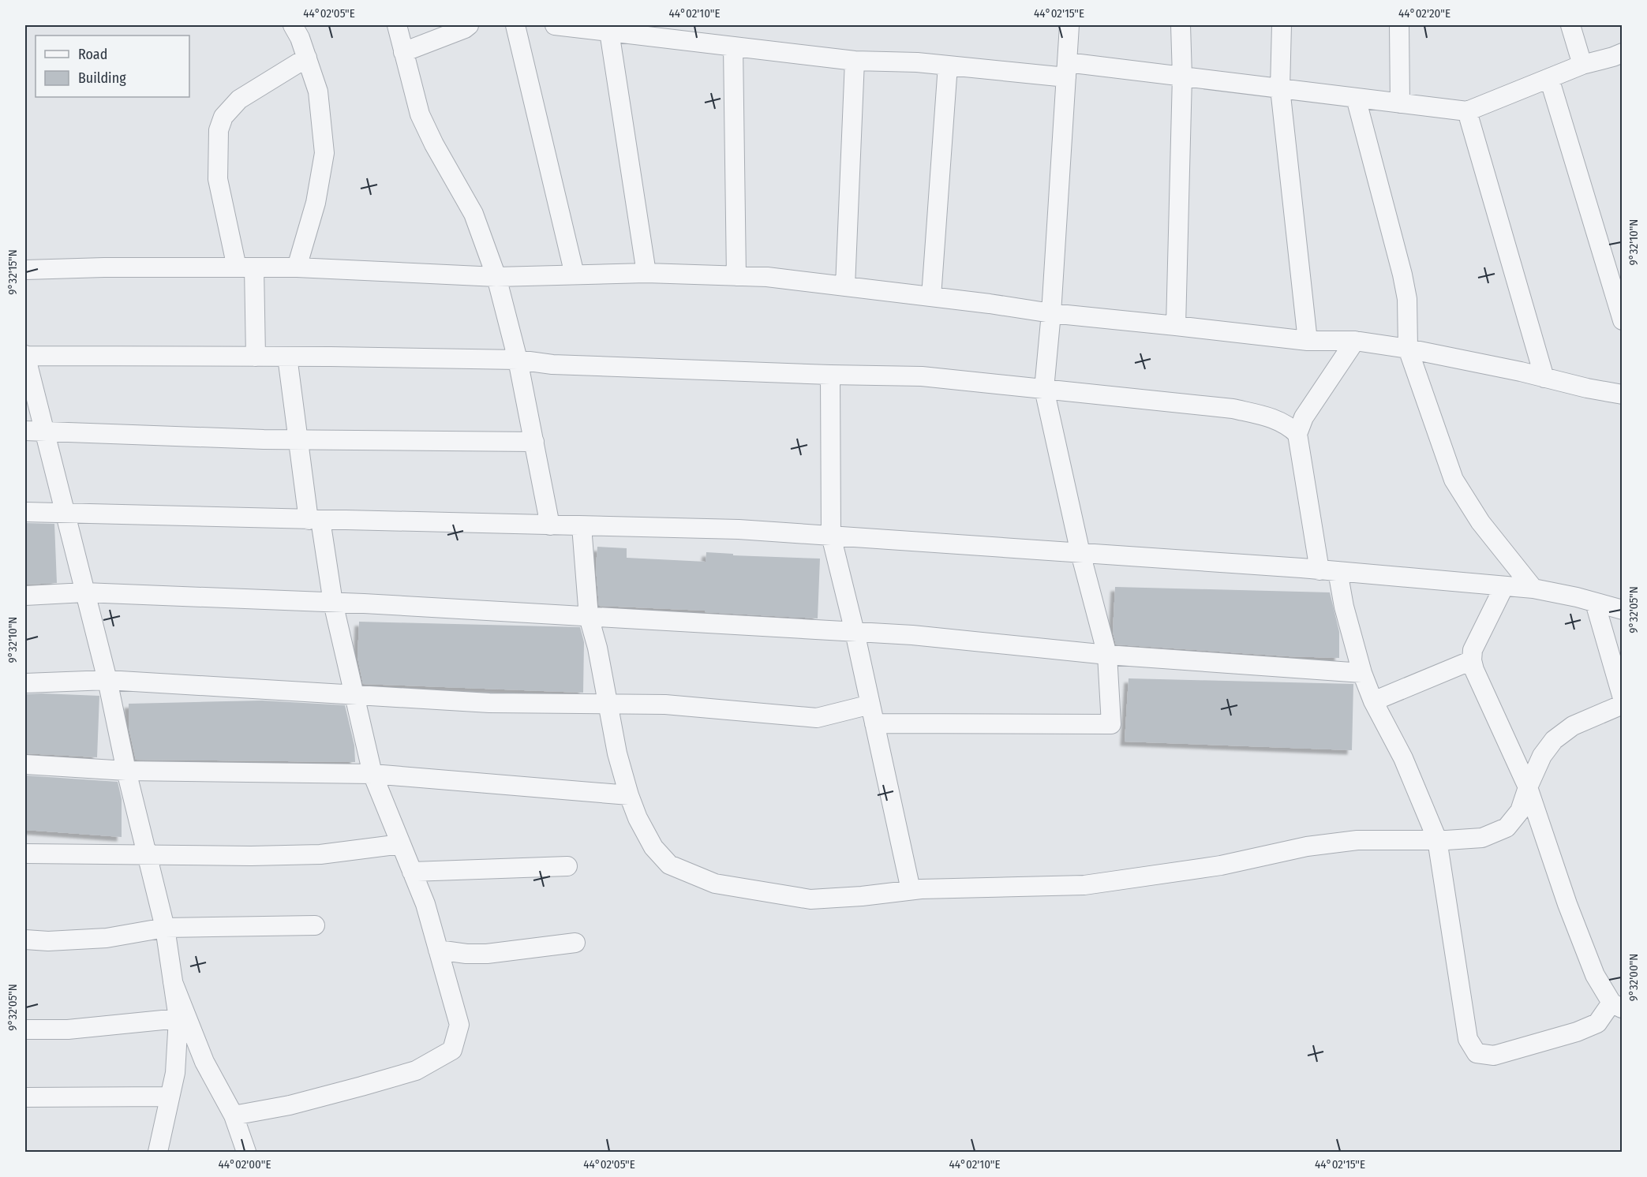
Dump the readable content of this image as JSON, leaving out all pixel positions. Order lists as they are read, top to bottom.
{
  "legend": ["Road", "Building"],
  "coordinates": [
    "44°02'05\"E",
    "44°02'10\"E",
    "44°02'15\"E",
    "44°02'20\"E",
    "9°32'10\"N",
    "9°32'15\"N",
    "9°32'05\"N",
    "9°32'00\"N",
    "44°02'00\"E"
  ]
}
